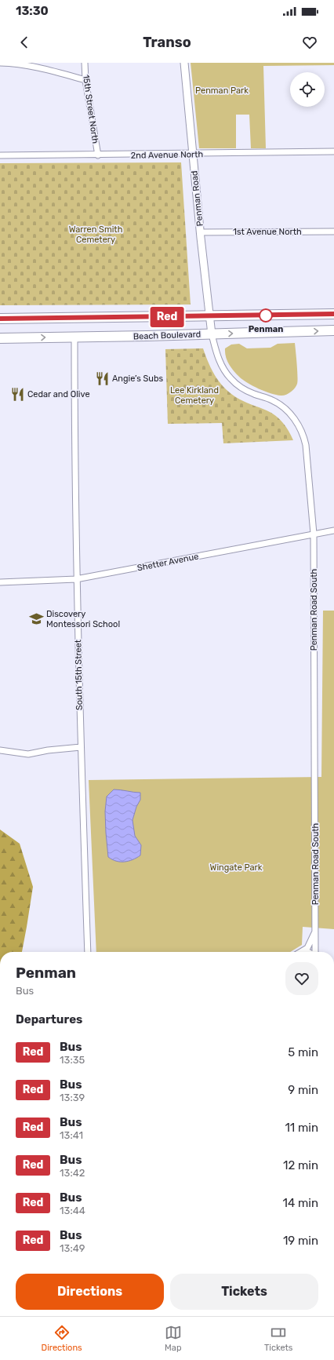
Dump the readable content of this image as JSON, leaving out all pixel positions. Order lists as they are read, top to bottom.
{
  "streets": {
    "highway": ["Beach Boulevard"],
    "street": [
      "15th Street North",
      "2nd Avenue North",
      "Penman Road",
      "1st Avenue North",
      "Shetter Avenue",
      "Penman Road South",
      "South 15th Street"
    ]
  },
  "crossings": [
    ["15th Street North", "2nd Avenue North"],
    ["2nd Avenue North", "Penman Road"],
    ["Penman Road", "1st Avenue North"],
    ["Penman Road", "Beach Boulevard"],
    ["Penman Road", "Penman Road South"],
    ["Beach Boulevard", "Penman Road South"],
    ["Beach Boulevard", "South 15th Street"],
    ["Shetter Avenue", "Penman Road South"],
    ["Shetter Avenue", "South 15th Street"]
  ],
  "parks": [
    "Penman Park",
    "Warren Smith Cemetery",
    "Lee Kirkland Cemetery",
    "Wingate Park"
  ],
  "places": {
    "other": ["Penman"],
    "restaurant": ["Angie’s Subs", "Cedar and Olive"],
    "school or university": ["Discovery Montessori School"]
  },
  "lines": ["bus line Red"],
  "page": {
    "status": "13:30",
    "header": "Transo",
    "on_map": "Red",
    "heading": [
      ["Penman", "Bus"],
      "Departures"
    ],
    "list": [
      {
        "mark": "Red",
        "name": "Bus",
        "note": "13:35",
        "value": "5 min"
      },
      {
        "mark": "Red",
        "name": "Bus",
        "note": "13:39",
        "value": "9 min"
      },
      {
        "mark": "Red",
        "name": "Bus",
        "note": "13:41",
        "value": "11 min"
      },
      {
        "mark": "Red",
        "name": "Bus",
        "note": "13:42",
        "value": "12 min"
      },
      {
        "mark": "Red",
        "name": "Bus",
        "note": "13:44",
        "value": "14 min"
      },
      {
        "mark": "Red",
        "name": "Bus",
        "note": "13:49",
        "value": "19 min"
      }
    ],
    "buttons": ["Directions", "Tickets"],
    "tabs": ["Directions", "Map", "Tickets"]
  }
}
